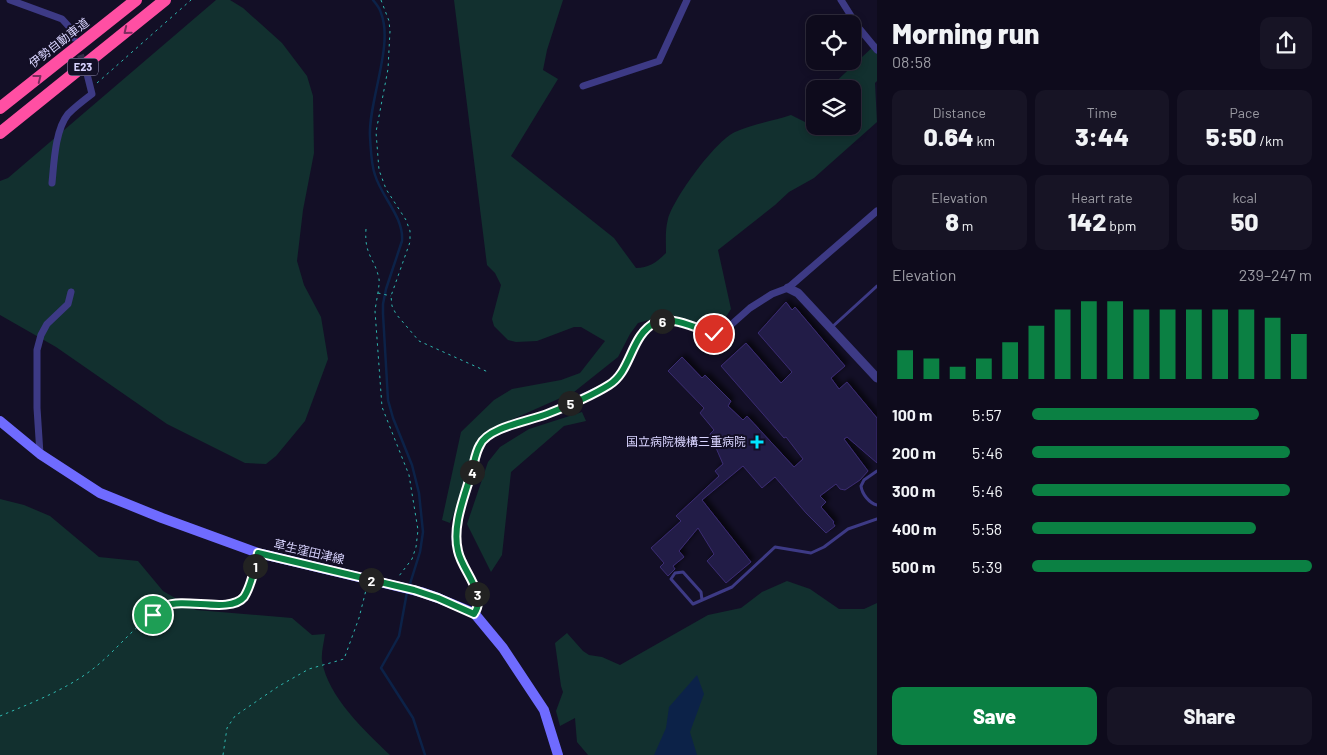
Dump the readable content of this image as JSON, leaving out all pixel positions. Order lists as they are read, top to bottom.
{
  "streets": {
    "highway": ["伊勢自動車道", "E23"],
    "main road": ["草生窪田津線"]
  },
  "places": {
    "health": ["国立病院機構三重病院"]
  },
  "page": {
    "heading": ["Morning run", "08:58"],
    "stats": [
      ["Distance", "0.64 km"],
      ["Time", "3:44"],
      ["Pace", "5:50 /km"],
      ["Elevation", "8 m"],
      ["Heart rate", "142 bpm"],
      ["kcal", "50"]
    ],
    "chart": ["Elevation", "239–247 m"],
    "pins": [
      "6",
      "5",
      "4",
      "1",
      "2",
      "3"
    ],
    "list": [
      {
        "name": "100 m",
        "note": "5:57"
      },
      {
        "name": "200 m",
        "note": "5:46"
      },
      {
        "name": "300 m",
        "note": "5:46"
      },
      {
        "name": "400 m",
        "note": "5:58"
      },
      {
        "name": "500 m",
        "note": "5:39"
      }
    ],
    "buttons": ["Save", "Share"]
  }
}
